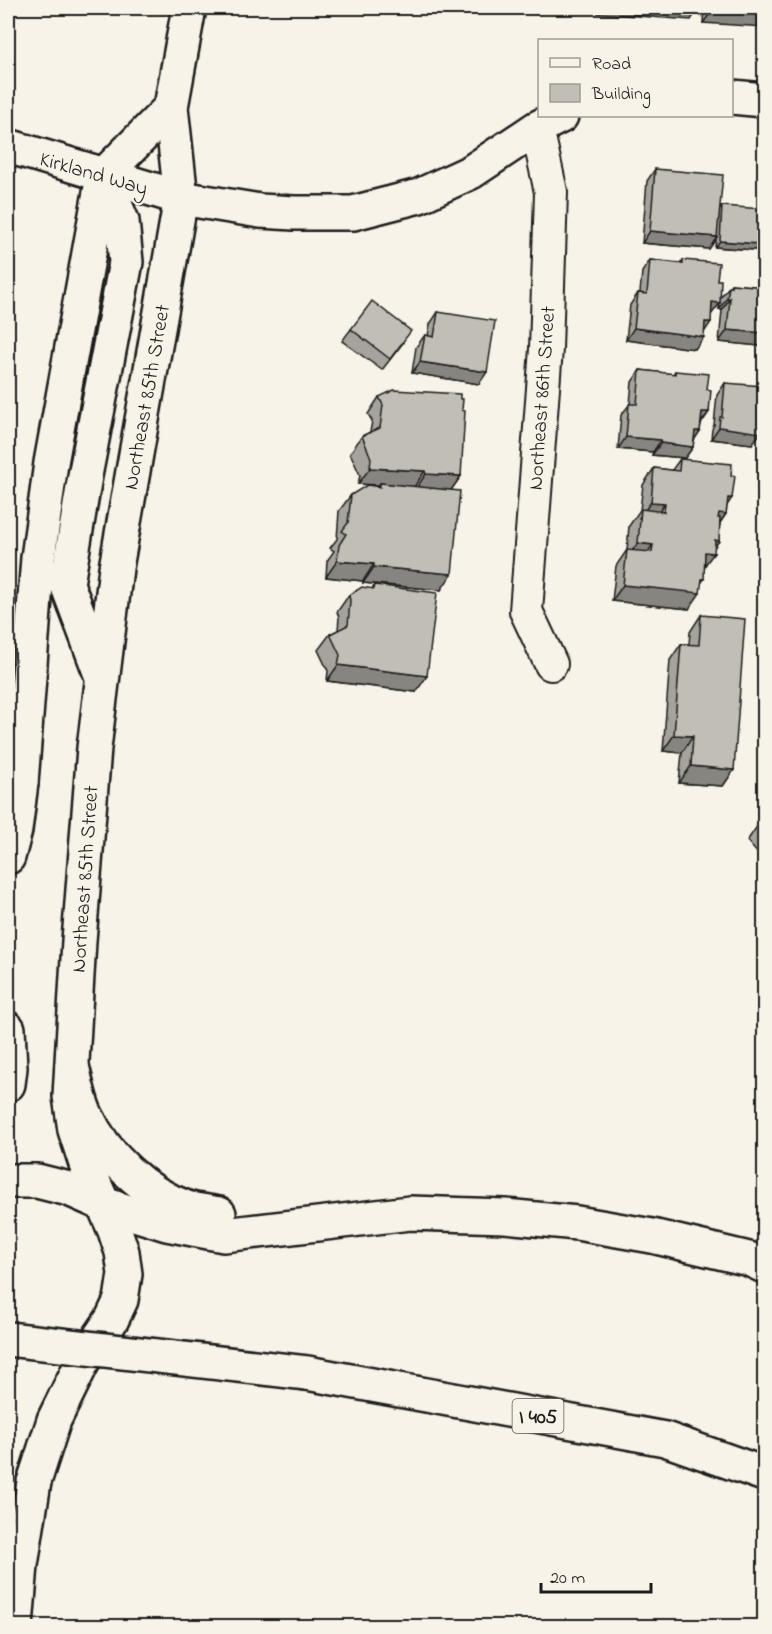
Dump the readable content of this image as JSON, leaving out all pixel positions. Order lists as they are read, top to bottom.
{
  "streets": {
    "main road": ["Kirkland Way", "Northeast 85th Street", "I 405"],
    "street": ["Northeast 86th Street"]
  },
  "crossings": [
    ["Kirkland Way", "Northeast 85th Street"],
    ["Kirkland Way", "Northeast 86th Street"]
  ],
  "legend": ["Road", "Building"],
  "scale_bar": "20 m"
}
